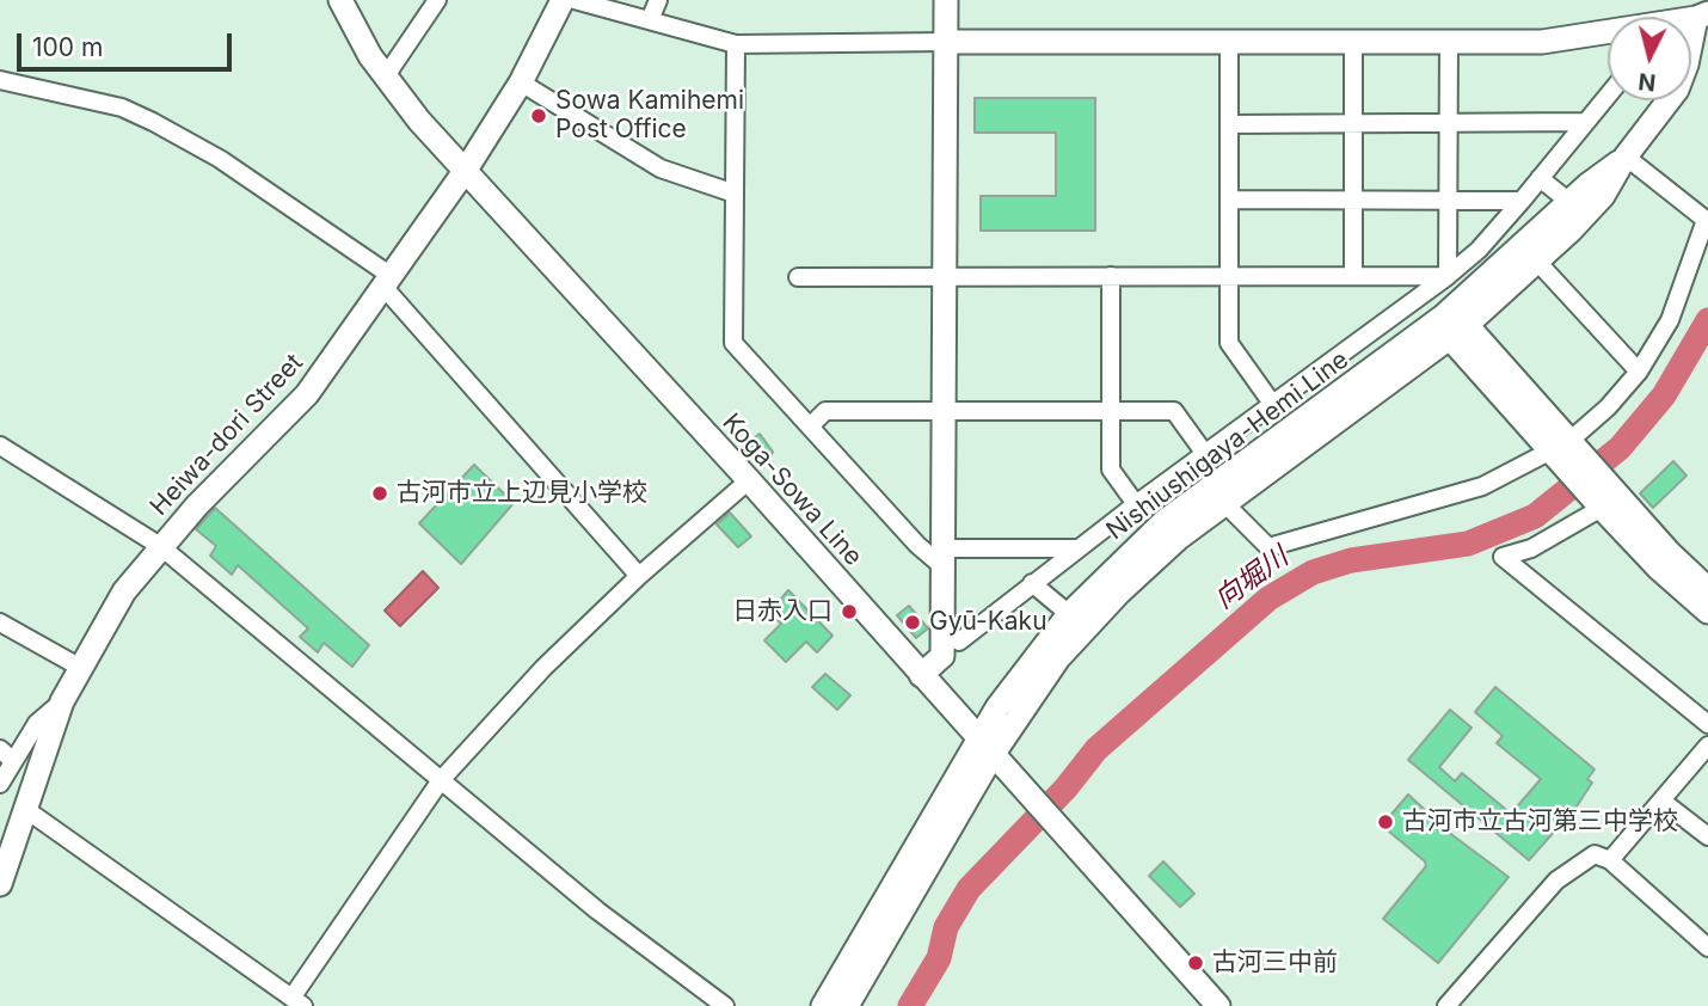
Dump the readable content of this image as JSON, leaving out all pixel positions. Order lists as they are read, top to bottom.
{
  "streets": {
    "street": ["Heiwa-dori Street", "Nishiushigaya-Hemi Line", "Koga-Sowa Line"]
  },
  "crossings": [
    ["Heiwa-dori Street", "Koga-Sowa Line"],
    ["Nishiushigaya-Hemi Line", "Koga-Sowa Line"]
  ],
  "water": ["向堀川"],
  "places": [
    "Sowa Kamihemi Post Office",
    "古河市立上辺見小学校",
    "日赤入口",
    "Gyū-Kaku",
    "古河市立古河第三中学校",
    "古河三中前"
  ],
  "scale_bar": "100 m",
  "north": "bottom"
}
